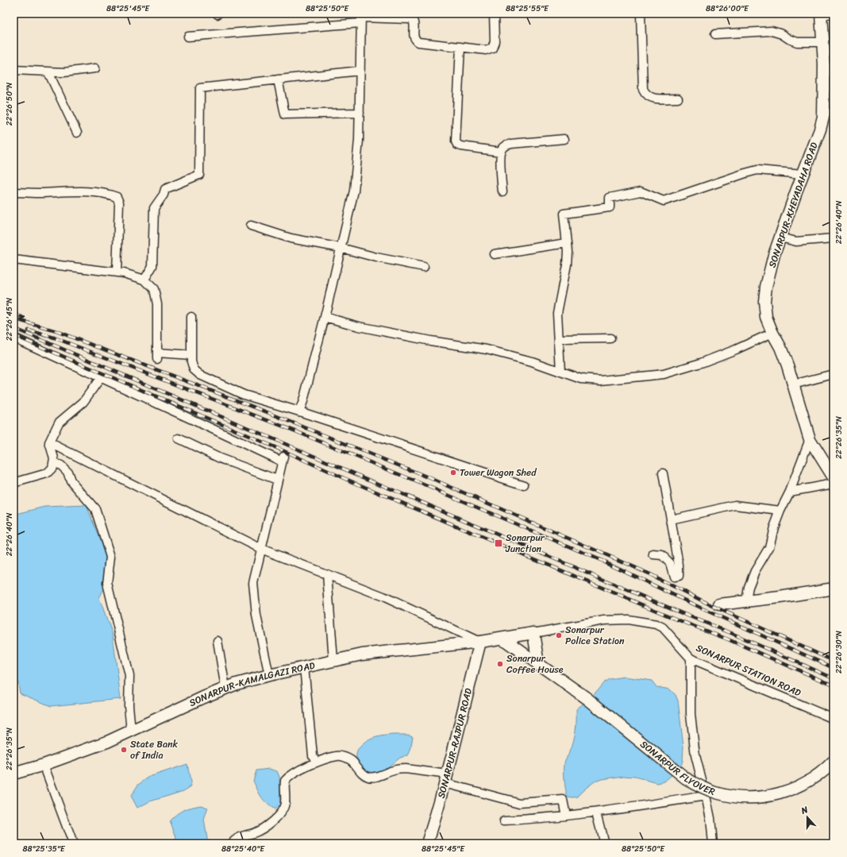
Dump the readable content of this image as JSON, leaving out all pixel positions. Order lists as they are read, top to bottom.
{
  "streets": {
    "main road": [
      "SONARPUR-KHEYADAHA ROAD",
      "SONARPUR-KAMALGAZI ROAD",
      "SONARPUR-RAJPUR ROAD",
      "SONARPUR FLYOVER"
    ],
    "street": ["SONARPUR STATION ROAD"]
  },
  "crossings": [
    ["SONARPUR-KAMALGAZI ROAD", "SONARPUR-RAJPUR ROAD"],
    ["SONARPUR-KAMALGAZI ROAD", "SONARPUR FLYOVER"]
  ],
  "places": {
    "other": [
      "Tower Wagon Shed",
      "Sonarpur Police Station",
      "Sonarpur Coffee House",
      "State Bank of India"
    ],
    "transit": ["Sonarpur Junction"]
  },
  "north": "top",
  "coordinates": [
    "88°25'45\"E",
    "88°25'50\"E",
    "88°25'55\"E",
    "88°26'00\"E",
    "22°26'50\"N",
    "22°26'40\"N",
    "22°26'45\"N",
    "22°26'35\"N",
    "22°26'30\"N",
    "88°25'35\"E",
    "88°25'40\"E"
  ]
}
